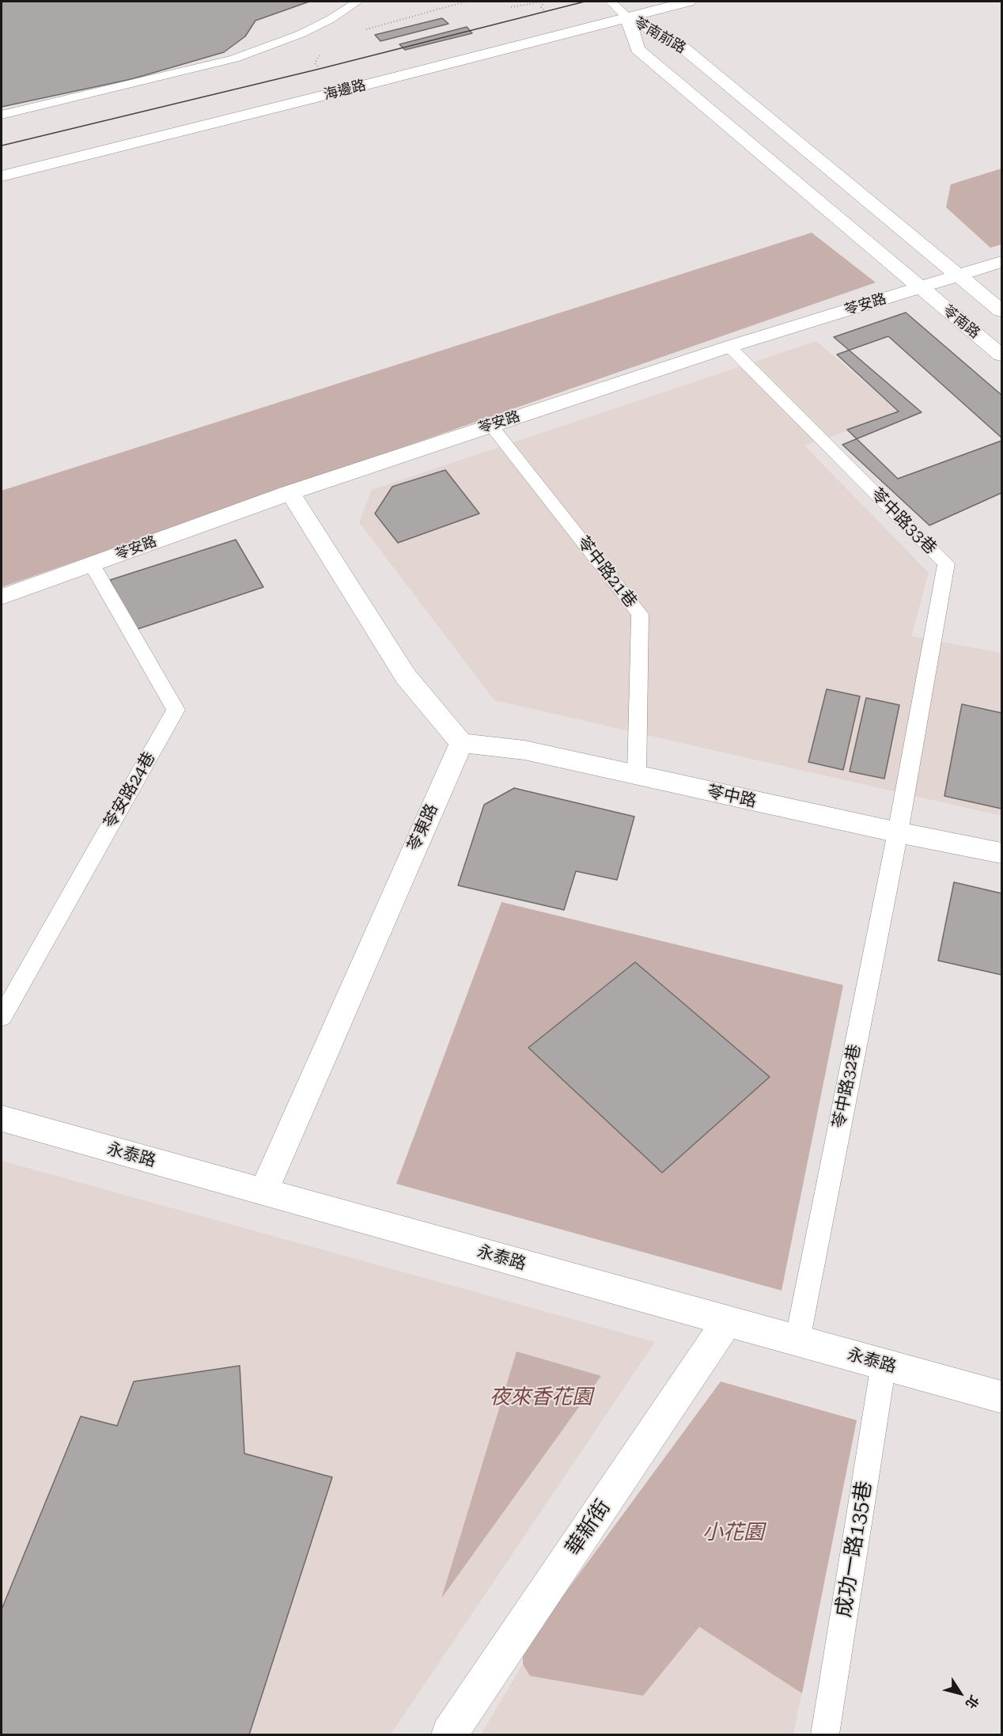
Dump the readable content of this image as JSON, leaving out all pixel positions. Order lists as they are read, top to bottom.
{
  "streets": {
    "street": [
      "苓南前路",
      "海邊路",
      "苓安路",
      "苓南路",
      "苓中路",
      "苓東路",
      "永泰路",
      "華新街"
    ],
    "lane": [
      "苓中路33巷",
      "苓中路21巷",
      "苓安路24巷",
      "苓中路32巷",
      "成功一路135巷"
    ]
  },
  "crossings": [
    ["苓南前路", "海邊路"],
    ["苓南前路", "苓安路"],
    ["苓南前路", "苓南路"],
    ["苓安路", "苓南路"],
    ["苓安路", "苓中路33巷"],
    ["苓安路", "苓中路21巷"],
    ["苓安路", "苓安路24巷"],
    ["苓中路33巷", "苓中路"],
    ["苓中路33巷", "苓中路32巷"],
    ["苓中路21巷", "苓中路"],
    ["苓中路", "苓東路"],
    ["苓中路", "苓中路32巷"],
    ["苓東路", "永泰路"],
    ["苓中路32巷", "永泰路"],
    ["永泰路", "華新街"],
    ["永泰路", "成功一路135巷"]
  ],
  "parks": ["夜來香花園", "小花園"],
  "north": "bottom right"
}
